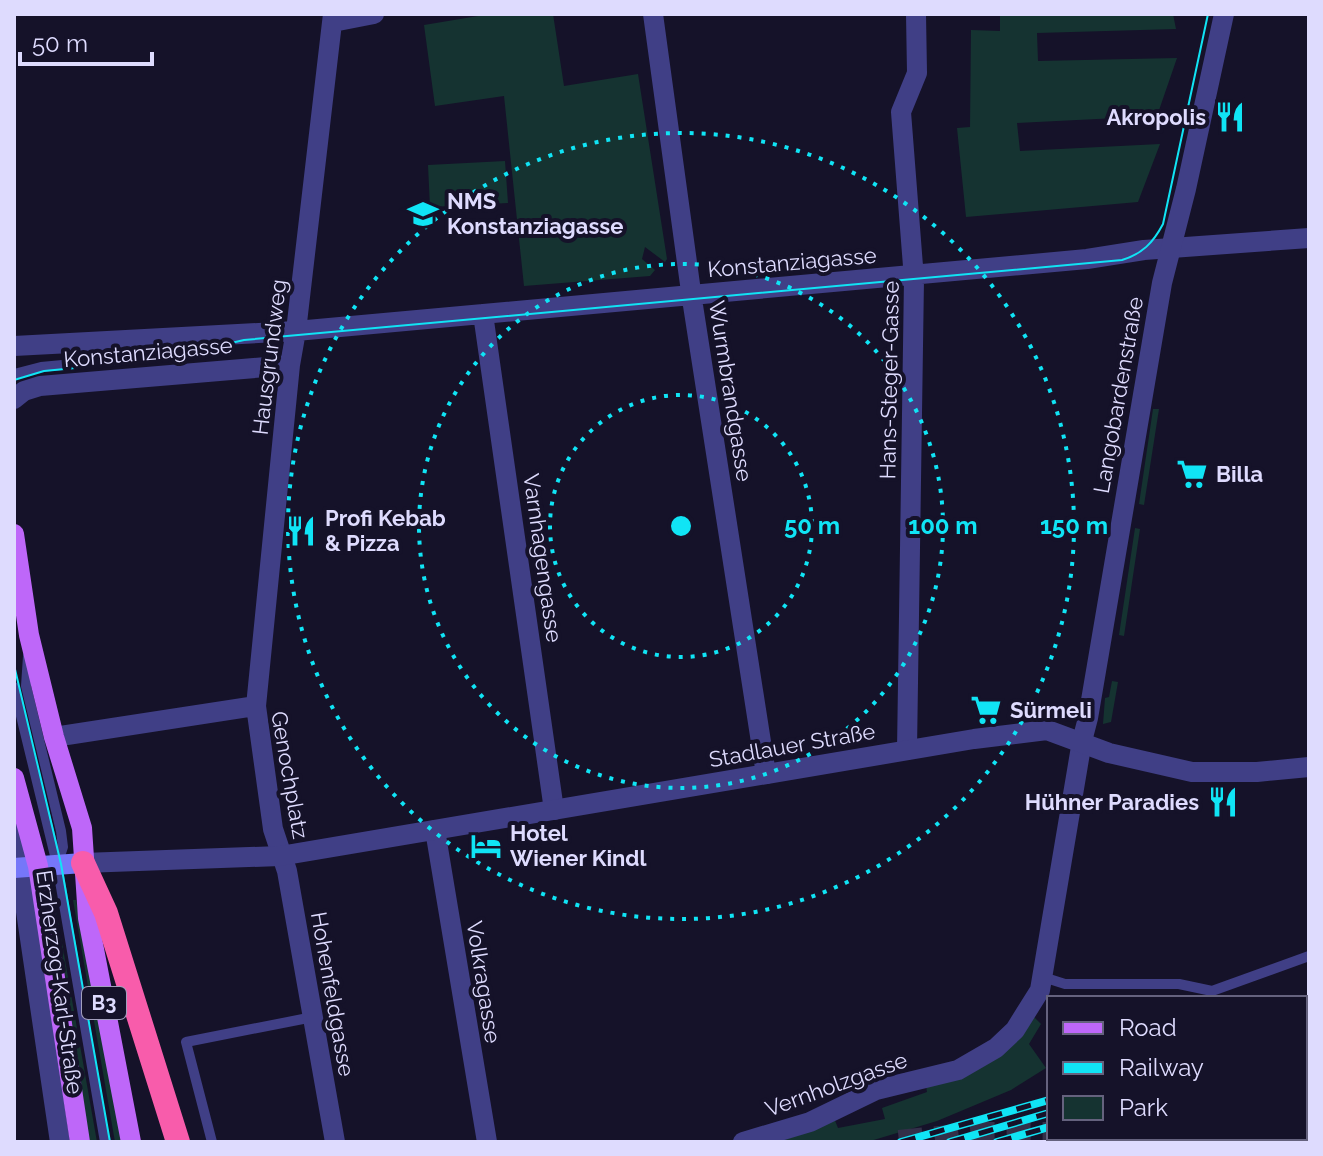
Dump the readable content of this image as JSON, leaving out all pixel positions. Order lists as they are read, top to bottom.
{
  "streets": {
    "main road": ["Erzherzog-Karl-Straße", "B3"],
    "street": [
      "Konstanziagasse",
      "Hausgrundweg",
      "Hans-Steger-Gasse",
      "Wurmbrandgasse",
      "Langobardenstraße",
      "Varnhagengasse",
      "Stadlauer Straße",
      "Genochplatz",
      "Volkragasse",
      "Hohenfeldgasse",
      "Vernholzgasse"
    ]
  },
  "crossings": [
    ["Konstanziagasse", "Hausgrundweg"],
    ["Konstanziagasse", "Hans-Steger-Gasse"],
    ["Konstanziagasse", "Wurmbrandgasse"],
    ["Konstanziagasse", "Langobardenstraße"],
    ["Konstanziagasse", "Varnhagengasse"],
    ["Hausgrundweg", "Genochplatz"],
    ["Hans-Steger-Gasse", "Stadlauer Straße"],
    ["Wurmbrandgasse", "Stadlauer Straße"],
    ["Langobardenstraße", "Stadlauer Straße"],
    ["Langobardenstraße", "Vernholzgasse"],
    ["Varnhagengasse", "Stadlauer Straße"],
    ["Stadlauer Straße", "Genochplatz"],
    ["Stadlauer Straße", "Volkragasse"],
    ["Stadlauer Straße", "Hohenfeldgasse"],
    ["Genochplatz", "Erzherzog-Karl-Straße"],
    ["Genochplatz", "Hohenfeldgasse"]
  ],
  "places": {
    "restaurant": ["Akropolis", "Profi Kebab & Pizza", "Hühner Paradies"],
    "school or university": ["NMS Konstanziagasse"],
    "supermarket": ["Billa", "Sürmeli"],
    "hotel": ["Hotel Wiener Kindl"]
  },
  "legend": ["Road", "Railway", "Park"],
  "scale_bar": "50 m",
  "rings": ["50 m", "100 m", "150 m"]
}
